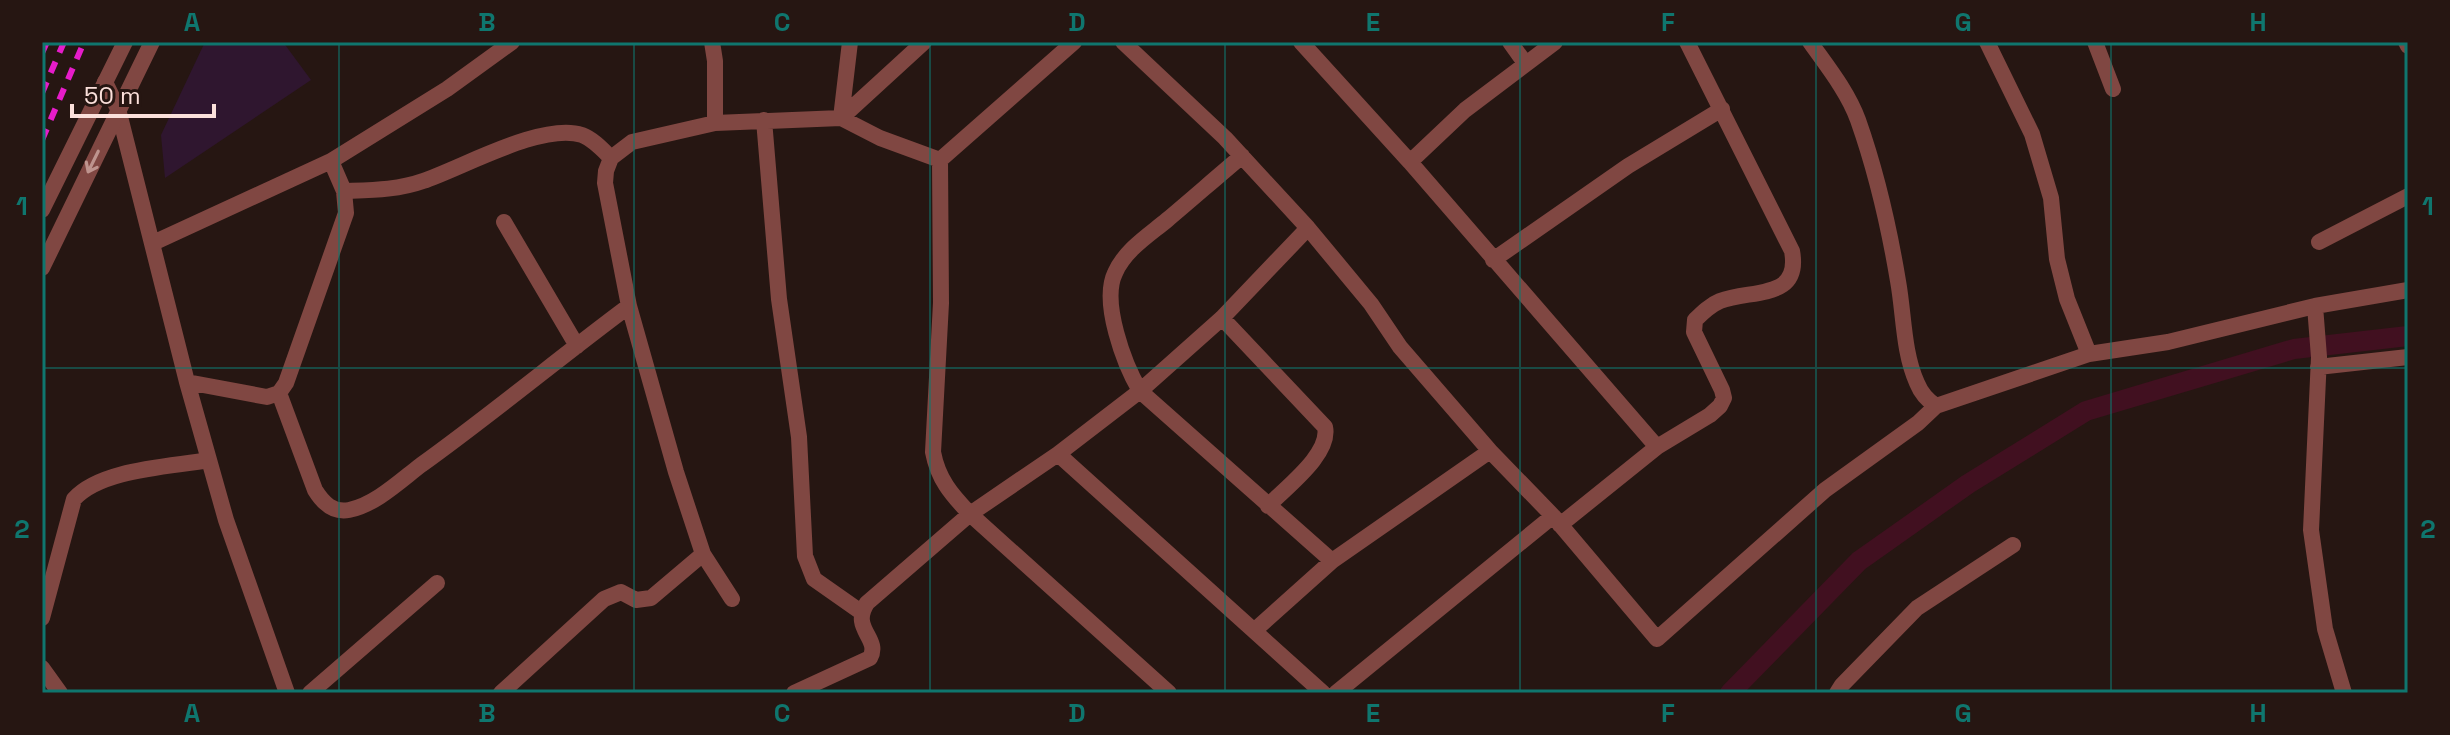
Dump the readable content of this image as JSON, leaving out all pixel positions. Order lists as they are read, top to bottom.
{
  "scale_bar": "50 m",
  "grid": {
    "columns": [
      "A",
      "B",
      "C",
      "D",
      "E",
      "F",
      "G",
      "H"
    ],
    "rows": ["1", "2"]
  }
}
